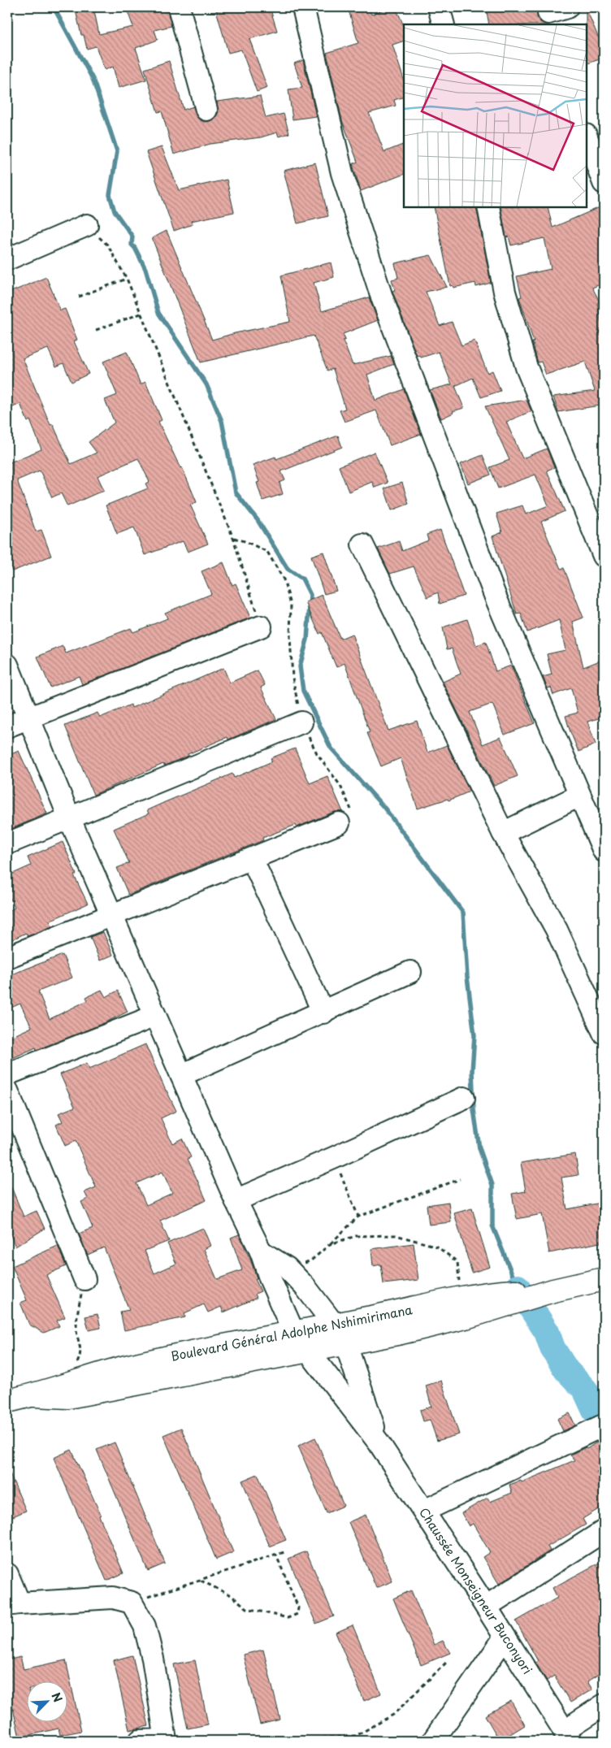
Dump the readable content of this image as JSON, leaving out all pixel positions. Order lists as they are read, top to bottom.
{
  "streets": {
    "main road": ["Boulevard Général Adolphe Nshimirimana"],
    "street": ["Chaussée Monseigneur Buconyori"]
  },
  "crossings": [
    ["Boulevard Général Adolphe Nshimirimana", "Chaussée Monseigneur Buconyori"]
  ],
  "north": "top right"
}
